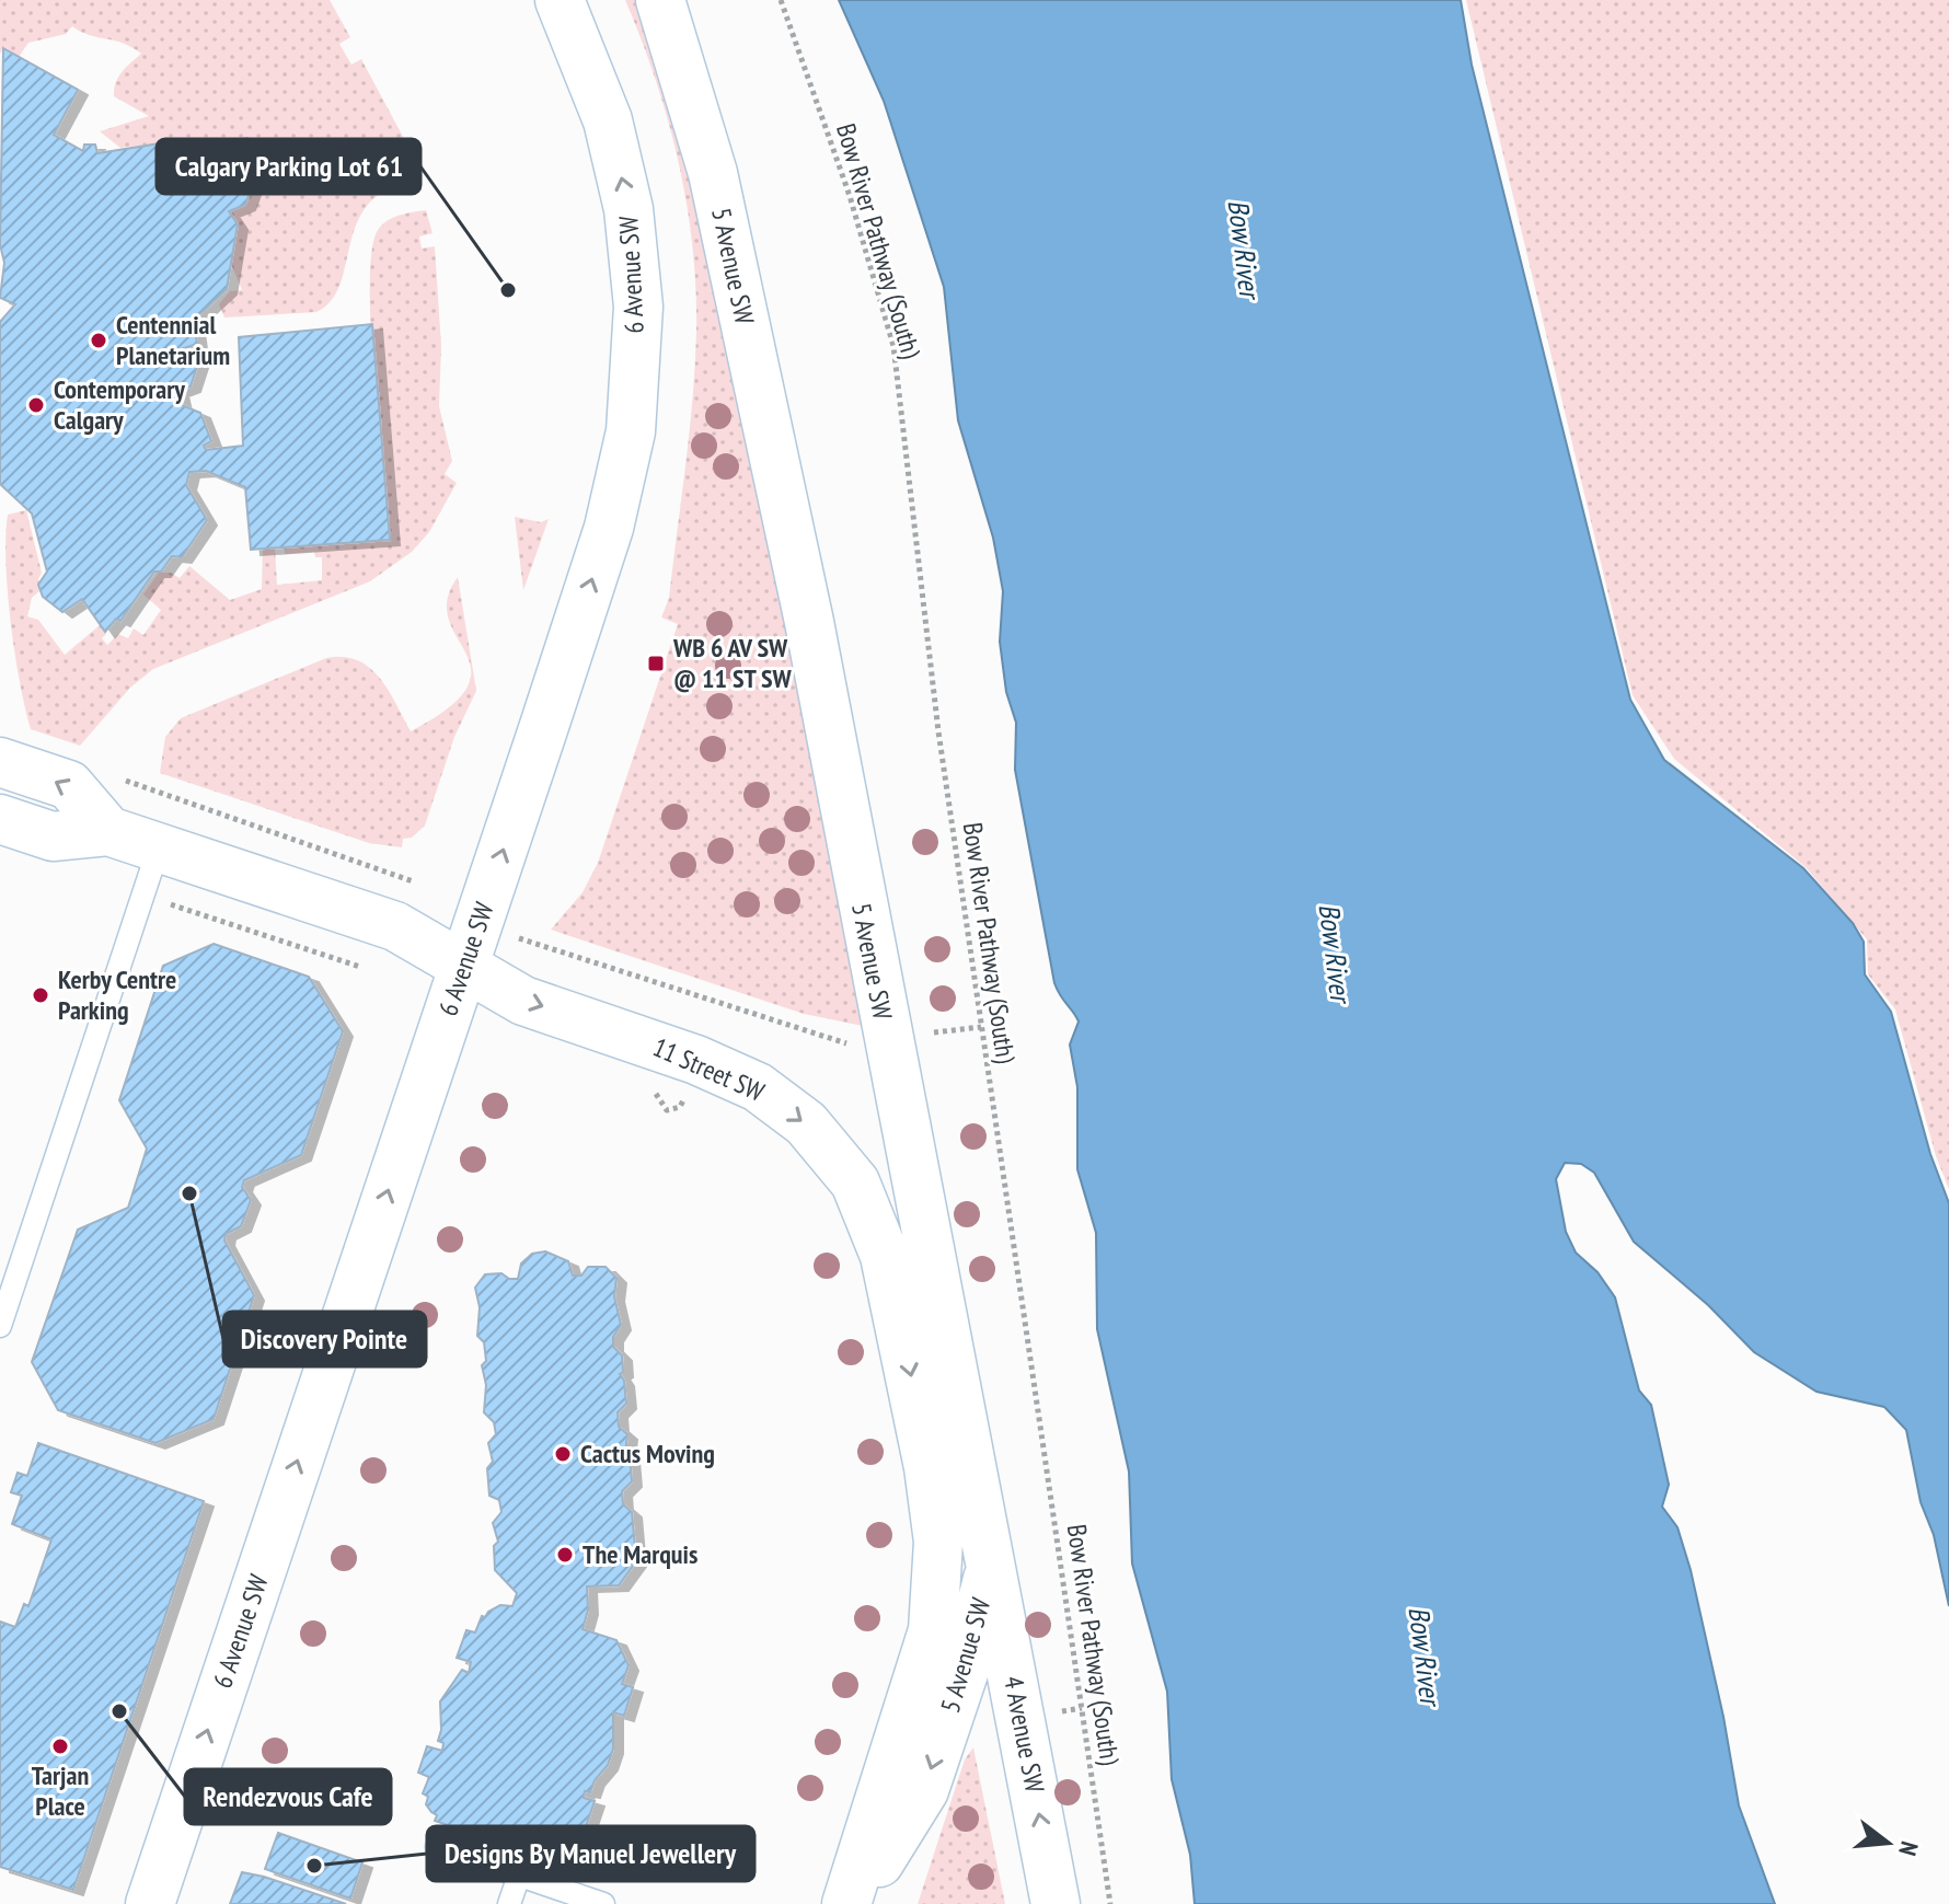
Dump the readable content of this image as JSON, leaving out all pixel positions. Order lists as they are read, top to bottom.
{
  "streets": {
    "street": [
      "5 Avenue SW",
      "6 Avenue SW",
      "11 Street SW",
      "4 Avenue SW"
    ],
    "path": ["Bow River Pathway (South)"]
  },
  "crossings": [
    ["5 Avenue SW", "11 Street SW"],
    ["5 Avenue SW", "4 Avenue SW"],
    ["6 Avenue SW", "11 Street SW"]
  ],
  "one_way": ["6 Avenue SW", "11 Street SW", "4 Avenue SW"],
  "water": ["Bow River"],
  "places": {
    "other": [
      "Calgary Parking Lot 61",
      "Centennial Planetarium",
      "Contemporary Calgary",
      "Kerby Centre Parking",
      "Discovery Pointe",
      "Cactus Moving",
      "The Marquis",
      "Rendezvous Cafe",
      "Tarjan Place",
      "Designs By Manuel Jewellery"
    ],
    "transit": ["WB 6 AV SW @ 11 ST SW"]
  },
  "north": "right"
}
